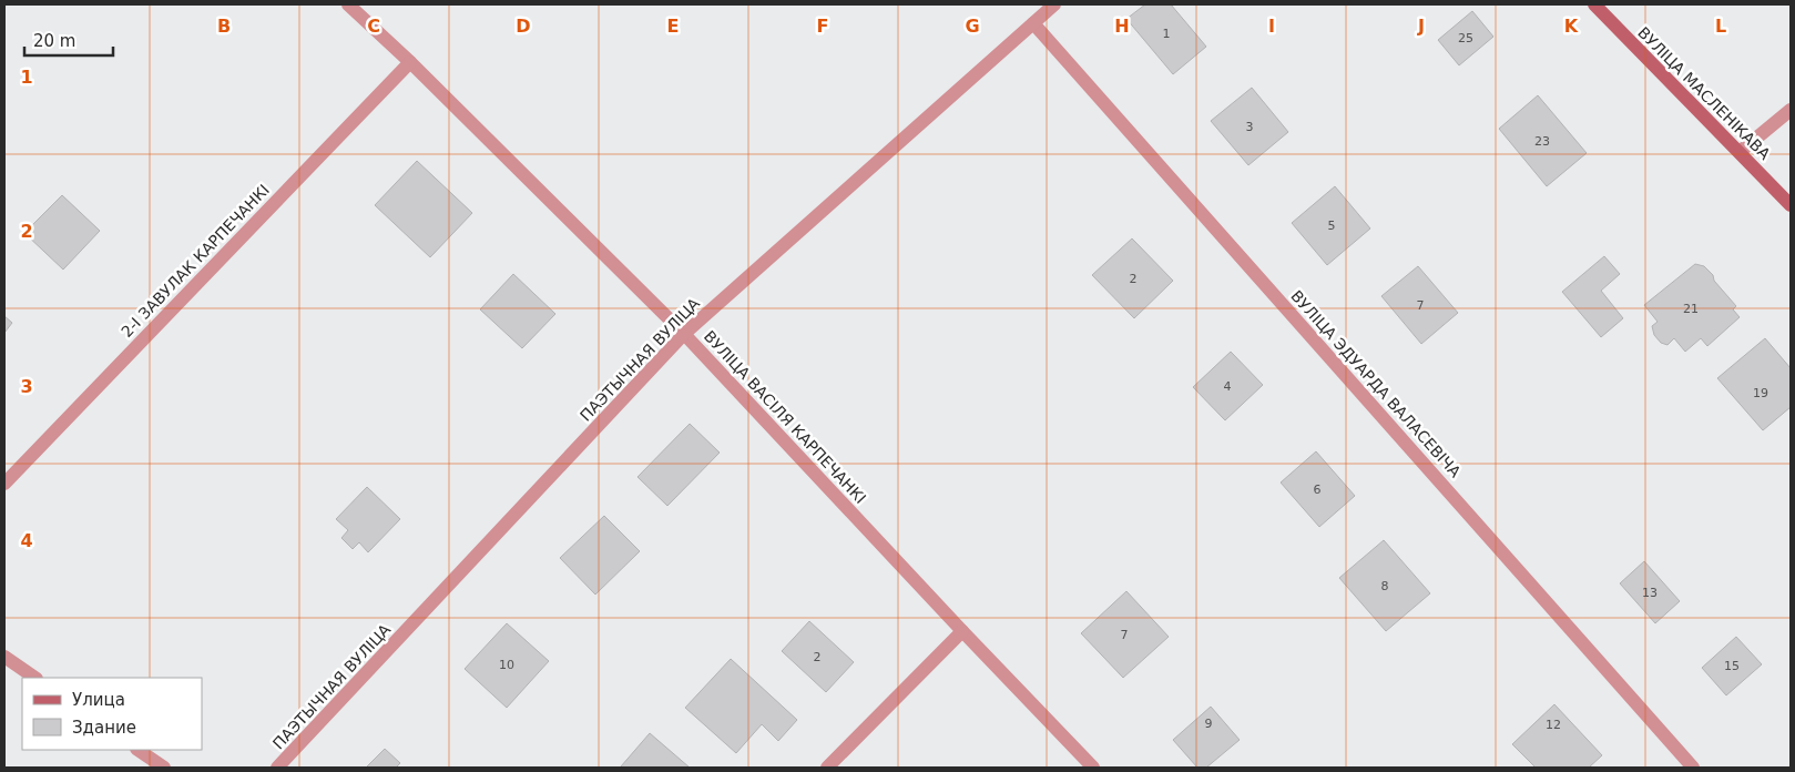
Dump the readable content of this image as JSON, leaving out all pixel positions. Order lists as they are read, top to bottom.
{
  "streets": {
    "main road": ["ВУЛІЦА МАСЛЕНІКАВА"],
    "street": [
      "2-І ЗАВУЛАК КАРПЕЧАНКІ",
      "ПАЭТЫЧНАЯ ВУЛІЦА",
      "ВУЛІЦА ЭДУАРДА ВАЛАСЕВІЧА",
      "ВУЛІЦА ВАСІЛЯ КАРПЕЧАНКІ"
    ]
  },
  "crossings": [
    ["2-І ЗАВУЛАК КАРПЕЧАНКІ", "ВУЛІЦА ВАСІЛЯ КАРПЕЧАНКІ"],
    ["ПАЭТЫЧНАЯ ВУЛІЦА", "ВУЛІЦА ЭДУАРДА ВАЛАСЕВІЧА"],
    ["ПАЭТЫЧНАЯ ВУЛІЦА", "ВУЛІЦА ВАСІЛЯ КАРПЕЧАНКІ"]
  ],
  "house_numbers": [
    "1",
    "25",
    "3",
    "23",
    "5",
    "2",
    "7",
    "21",
    "4",
    "19",
    "6",
    "8",
    "13",
    "7",
    "2",
    "10",
    "15",
    "9",
    "12"
  ],
  "legend": ["Улица", "Здание"],
  "scale_bar": "20 m",
  "grid": {
    "columns": [
      "B",
      "C",
      "D",
      "E",
      "F",
      "G",
      "H",
      "I",
      "J",
      "K",
      "L"
    ],
    "rows": [
      "1",
      "2",
      "3",
      "4"
    ]
  }
}
